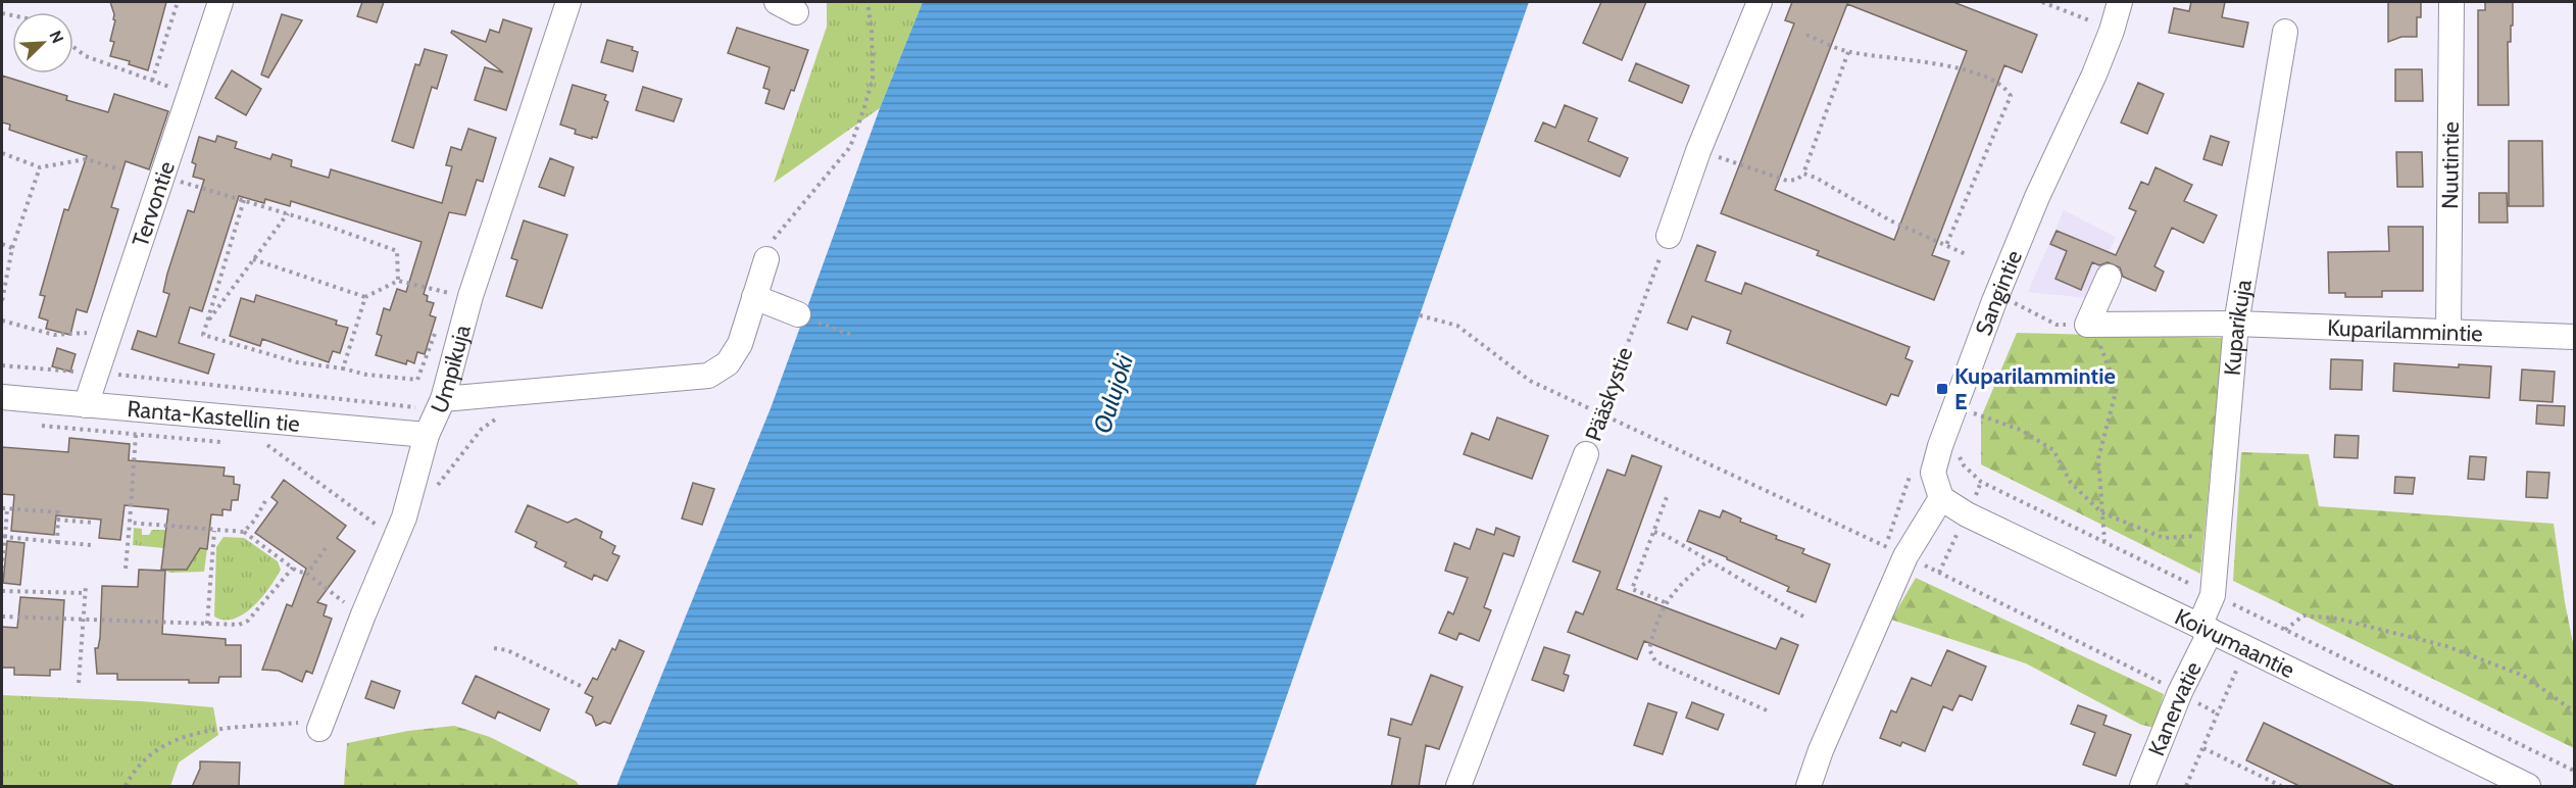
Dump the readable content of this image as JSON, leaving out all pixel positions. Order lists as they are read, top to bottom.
{
  "streets": {
    "street": [
      "Nuutintie",
      "Tervontie",
      "Sangintie",
      "Kuparikuja",
      "Kuparilammintie",
      "Umpikuja",
      "Pääskystie",
      "Ranta-Kastellin tie",
      "Koivumaantie",
      "Kanervatie"
    ]
  },
  "crossings": [
    ["Nuutintie", "Kuparilammintie"],
    ["Tervontie", "Ranta-Kastellin tie"],
    ["Sangintie", "Koivumaantie"],
    ["Kuparikuja", "Kuparilammintie"],
    ["Kuparikuja", "Koivumaantie"],
    ["Kuparikuja", "Kanervatie"],
    ["Umpikuja", "Ranta-Kastellin tie"],
    ["Koivumaantie", "Kanervatie"]
  ],
  "water": ["Oulujoki"],
  "places": {
    "transit": ["Kuparilammintie E"]
  },
  "north": "top right"
}
